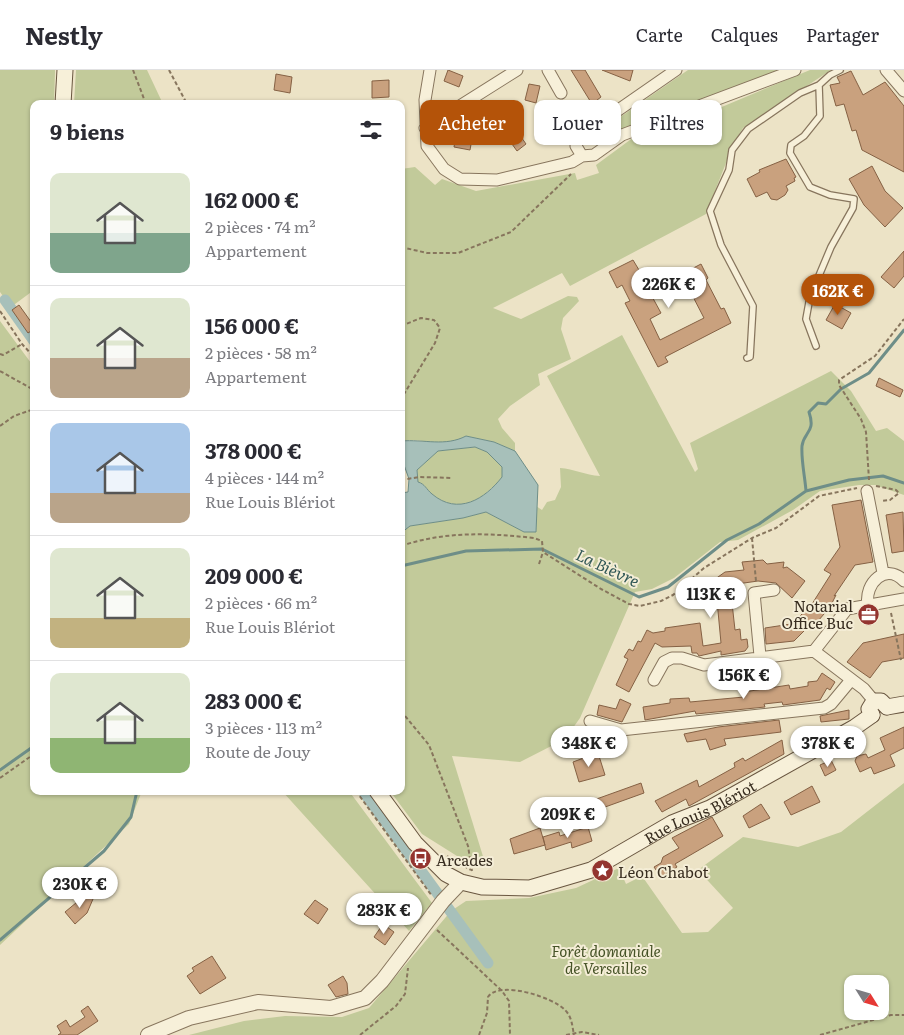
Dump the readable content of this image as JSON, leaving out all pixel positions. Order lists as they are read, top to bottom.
{
  "streets": {
    "main road": ["Rue Louis Blériot"]
  },
  "water": ["La Bièvre"],
  "parks": ["Forêt domaniale de Versailles"],
  "places": {
    "office": ["Notarial Office Buc"],
    "bus stop": ["Arcades"],
    "place": ["Léon Chabot"]
  },
  "north": "bottom right",
  "page": {
    "header": "Nestly",
    "nav": ["Carte", "Calques", "Partager"],
    "chip": ["Acheter", "Louer", "Filtres"],
    "heading": "9 biens",
    "list": [
      {
        "name": "162 000 €",
        "note": "2 pièces · 74 m² · Appartement"
      },
      {
        "name": "156 000 €",
        "note": "2 pièces · 58 m² · Appartement"
      },
      {
        "name": "378 000 €",
        "note": "4 pièces · 144 m² · Rue Louis Blériot"
      },
      {
        "name": "209 000 €",
        "note": "2 pièces · 66 m² · Rue Louis Blériot"
      },
      {
        "name": "283 000 €",
        "note": "3 pièces · 113 m² · Route de Jouy"
      }
    ],
    "price": [
      "226K €",
      "162K €",
      "113K €",
      "156K €",
      "348K €",
      "378K €",
      "209K €",
      "230K €",
      "283K €"
    ]
  }
}
